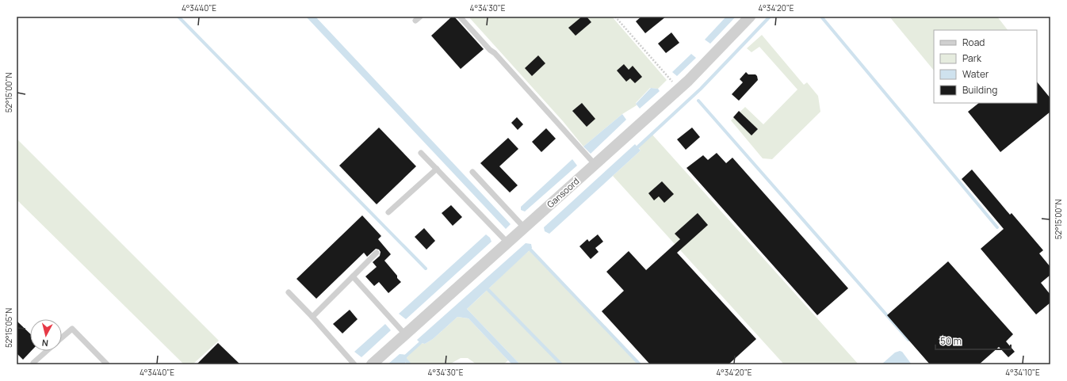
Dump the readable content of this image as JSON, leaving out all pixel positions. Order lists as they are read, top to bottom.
{
  "streets": {
    "street": ["Gansoord"]
  },
  "legend": [
    "Road",
    "Park",
    "Water",
    "Building"
  ],
  "scale_bar": "50 m",
  "north": "bottom",
  "coordinates": [
    "4°34'40\"E",
    "4°34'30\"E",
    "4°34'20\"E",
    "52°15'00\"N",
    "52°15'05\"N",
    "4°34'10\"E"
  ]
}
